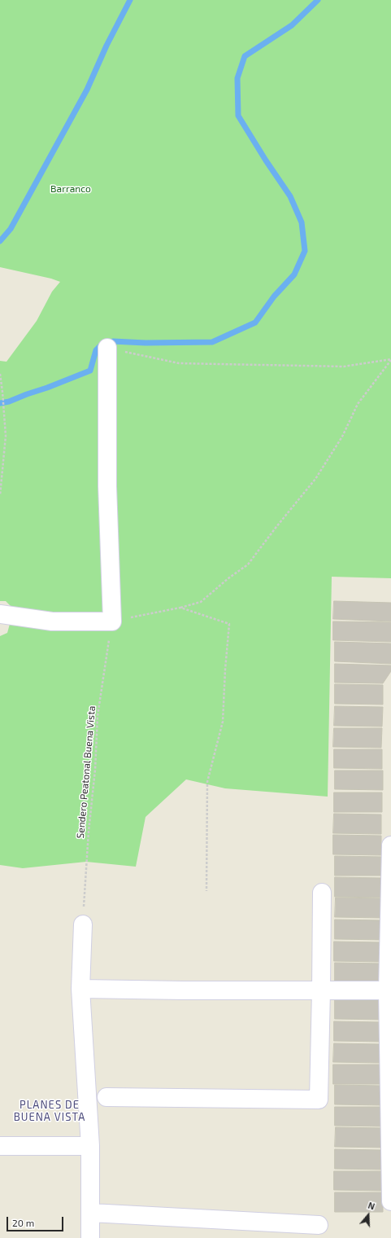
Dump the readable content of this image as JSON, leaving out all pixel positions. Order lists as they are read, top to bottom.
{
  "streets": {
    "path": ["Sendero Peatonal Buena Vista"]
  },
  "districts": ["PLANES DE BUENA VISTA"],
  "parks": ["Barranco"],
  "scale_bar": "20 m",
  "north": "top"
}
